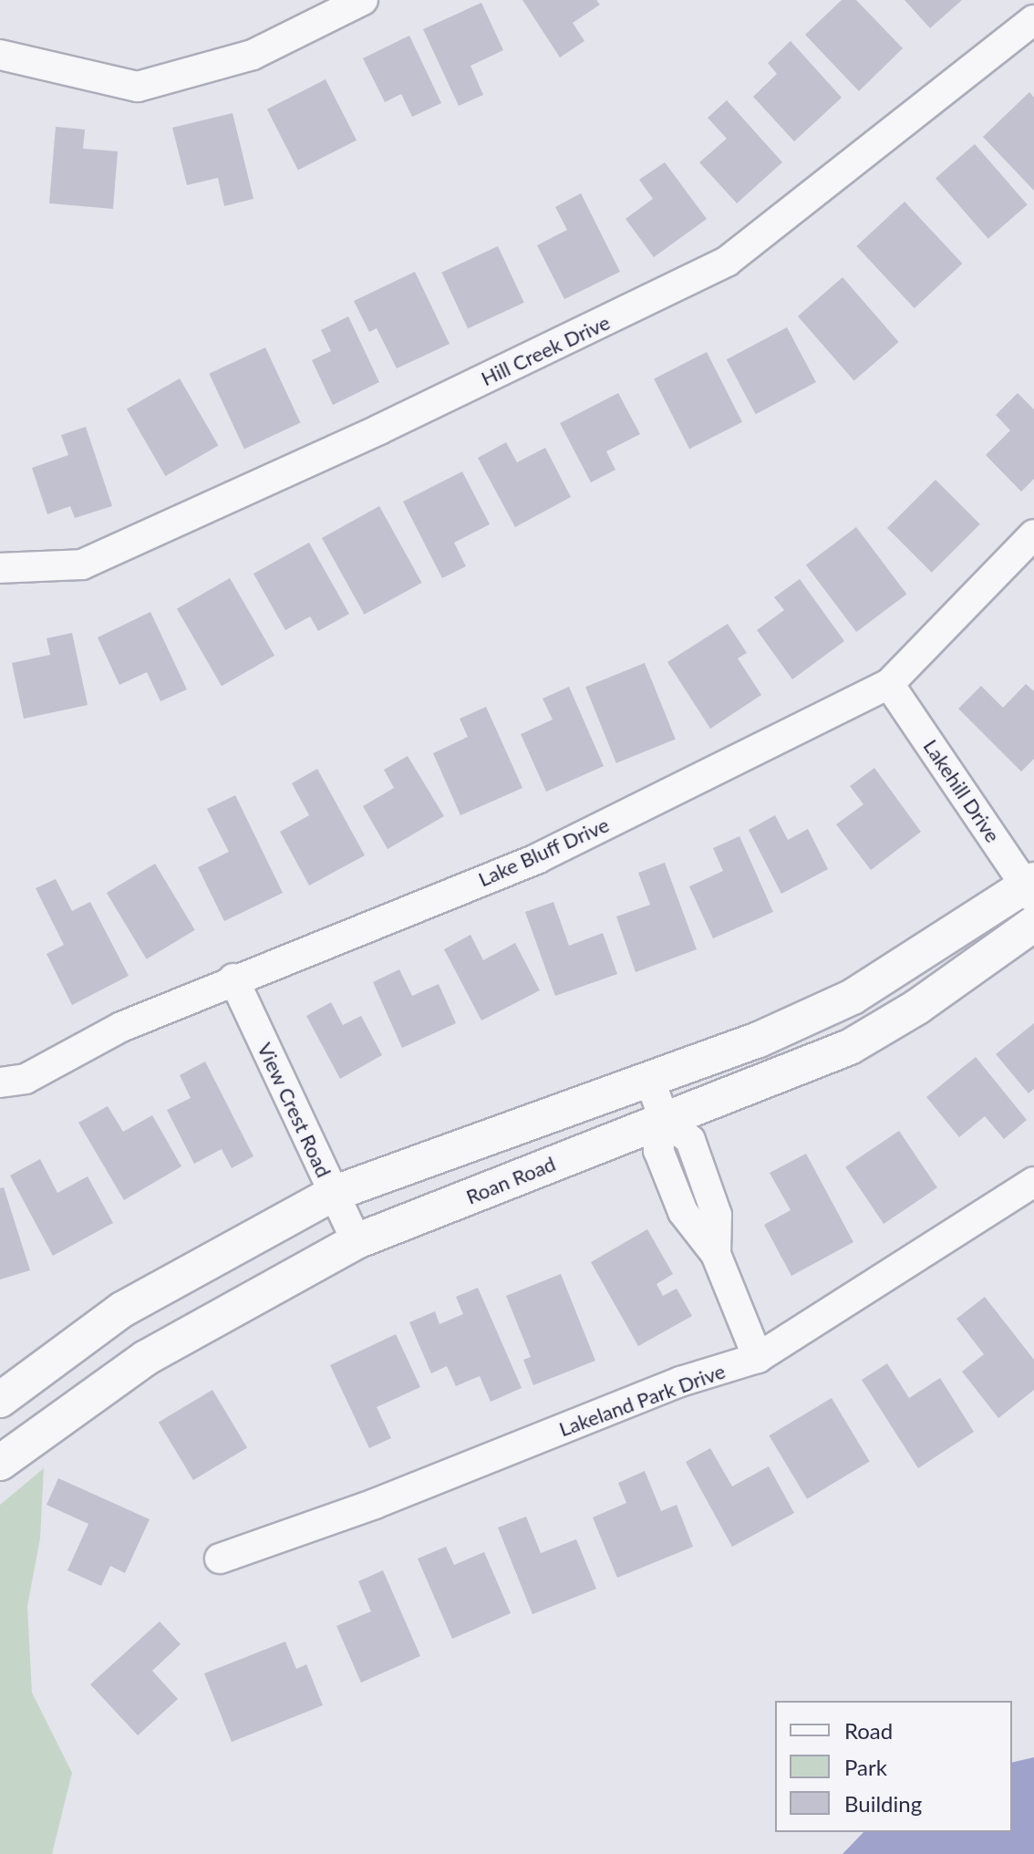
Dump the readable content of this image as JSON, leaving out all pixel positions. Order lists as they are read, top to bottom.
{
  "streets": {
    "street": [
      "Hill Creek Drive",
      "Lakehill Drive",
      "Lake Bluff Drive",
      "View Crest Road",
      "Roan Road",
      "Lakeland Park Drive"
    ]
  },
  "crossings": [
    ["Lakehill Drive", "Lake Bluff Drive"],
    ["Lake Bluff Drive", "View Crest Road"],
    ["View Crest Road", "Roan Road"]
  ],
  "legend": ["Road", "Park", "Building"]
}
